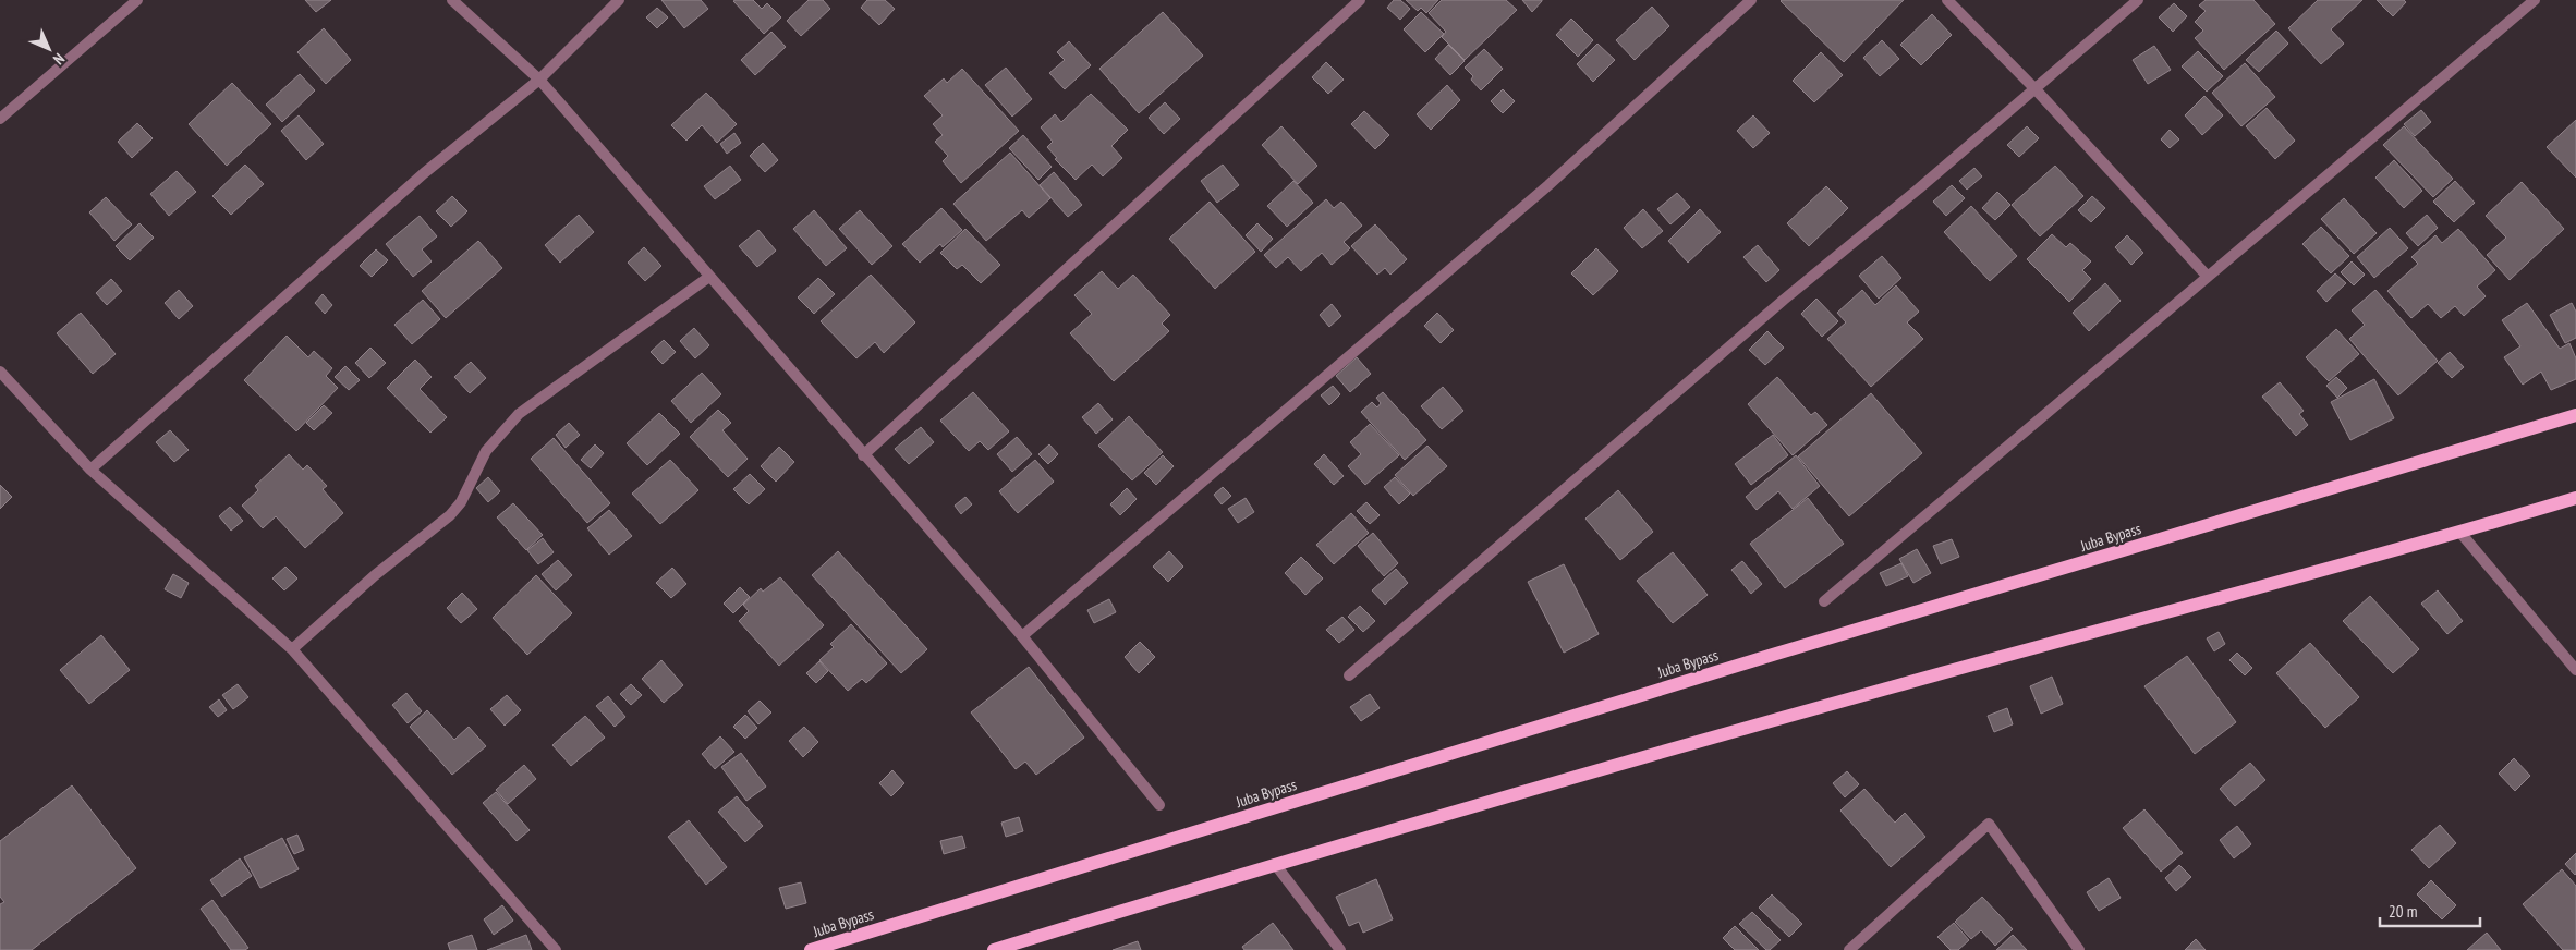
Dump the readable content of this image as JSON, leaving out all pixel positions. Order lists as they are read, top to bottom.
{
  "streets": {
    "main road": ["Juba Bypass"]
  },
  "scale_bar": "20 m",
  "north": "bottom right"
}
